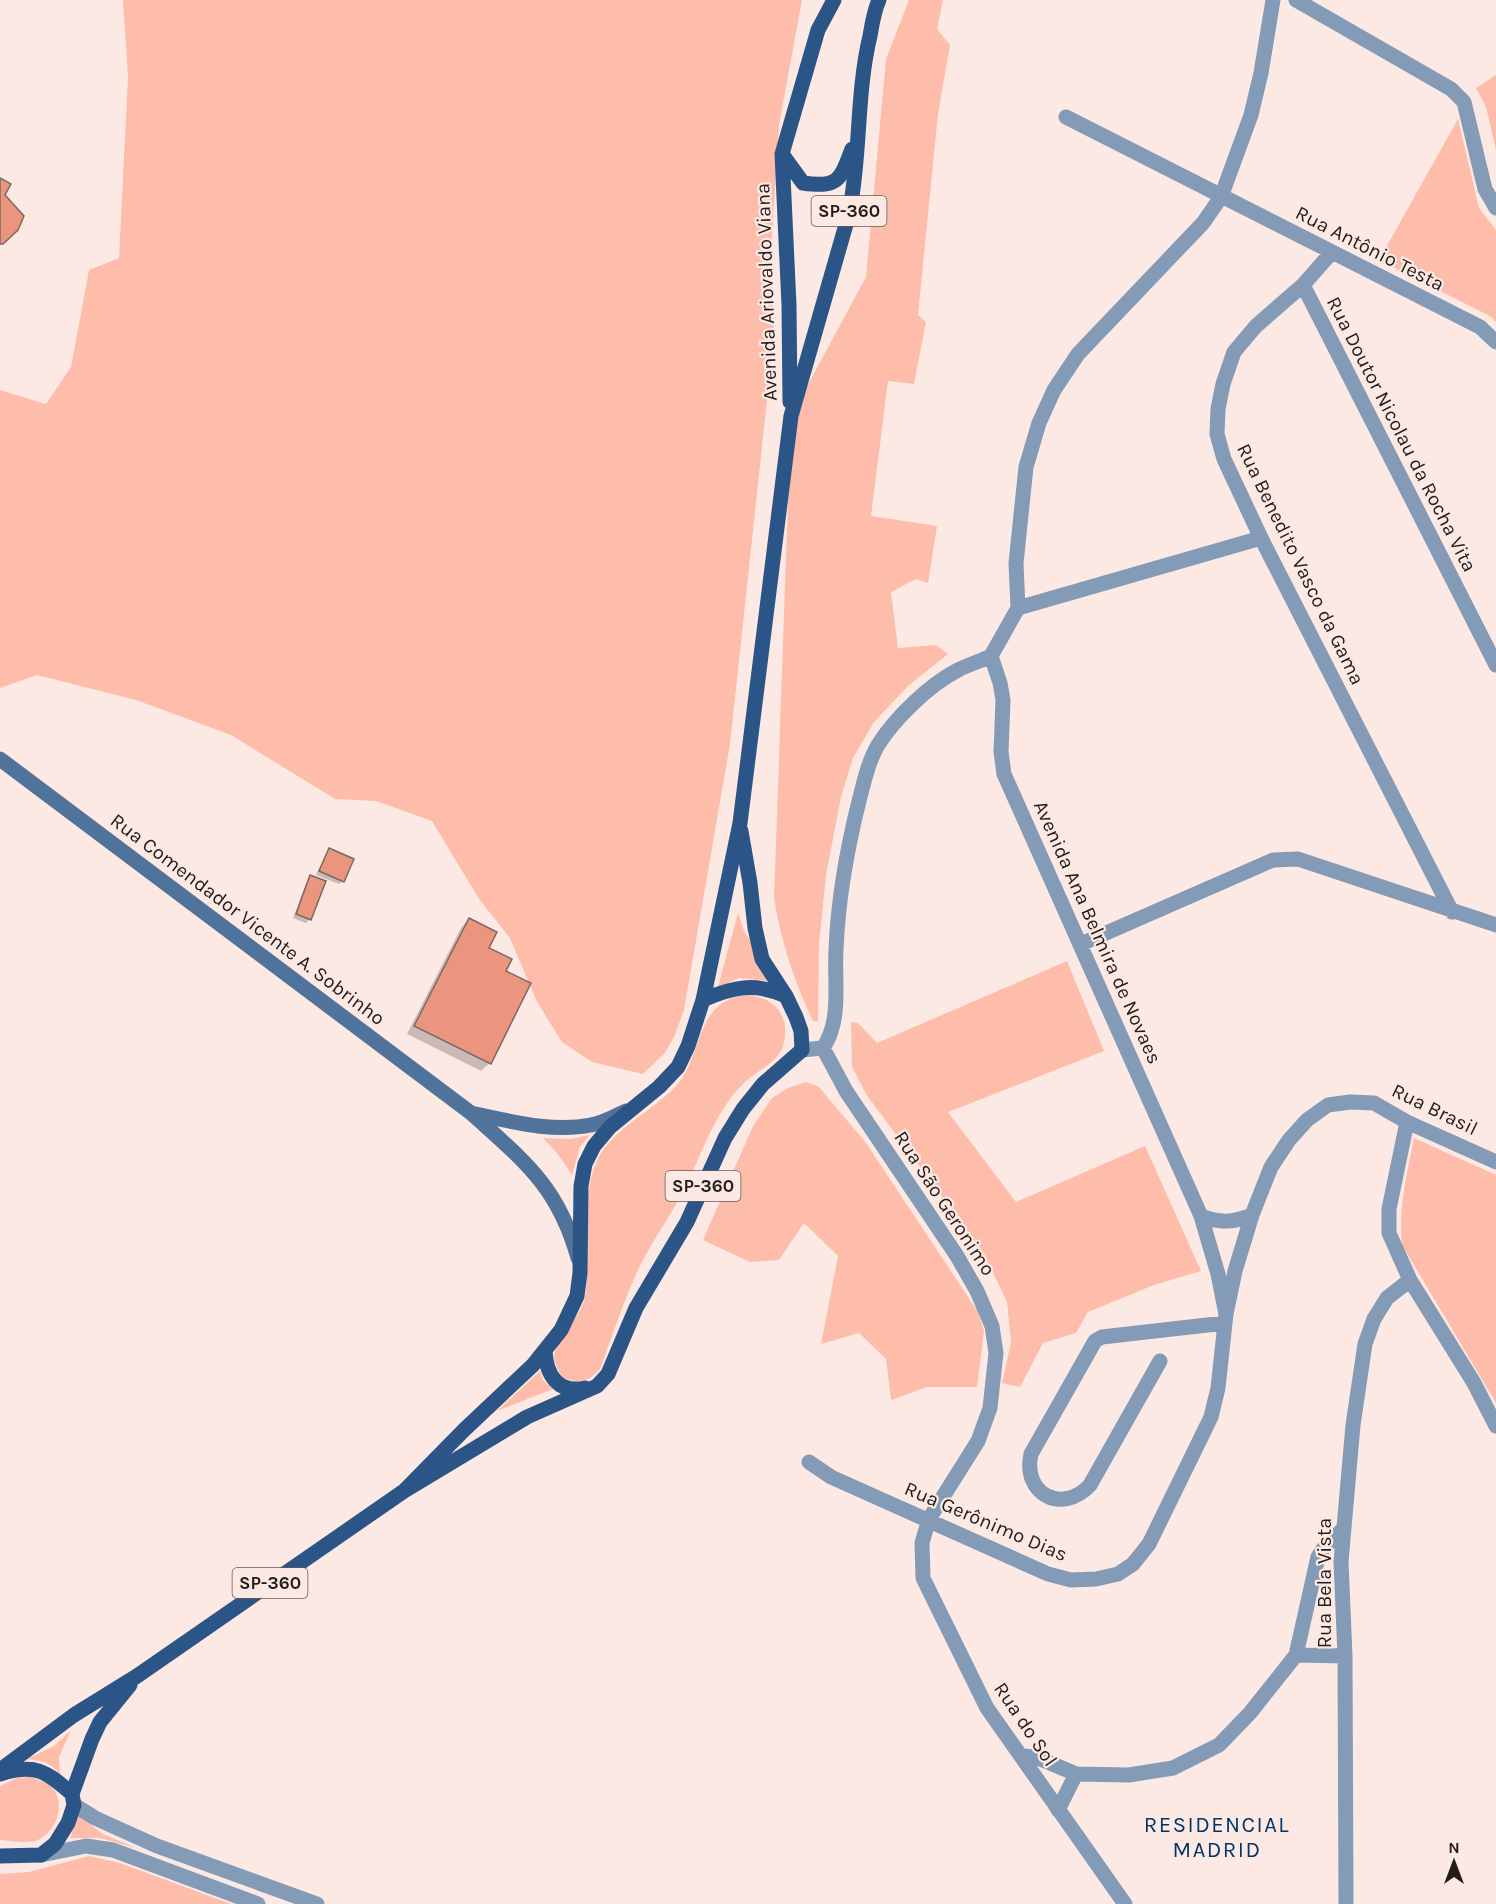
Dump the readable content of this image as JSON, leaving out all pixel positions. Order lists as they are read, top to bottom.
{
  "streets": {
    "main road": ["SP-360", "Avenida Ariovaldo Viana"],
    "street": [
      "Rua Antônio Testa",
      "Rua Doutor Nicolau da Rocha Vita",
      "Rua Benedito Vasco da Gama",
      "Rua Comendador Vicente A. Sobrinho",
      "Avenida Ana Belmira de Novaes",
      "Rua Brasil",
      "Rua São Geronimo",
      "Rua Gerônimo Dias",
      "Rua Bela Vista",
      "Rua do Sol"
    ]
  },
  "crossings": [
    ["SP-360", "Avenida Ariovaldo Viana"],
    ["SP-360", "Rua Comendador Vicente A. Sobrinho"],
    ["Rua Antônio Testa", "Rua Benedito Vasco da Gama"],
    ["Rua Doutor Nicolau da Rocha Vita", "Rua Benedito Vasco da Gama"],
    ["Avenida Ana Belmira de Novaes", "Rua Brasil"],
    ["Avenida Ana Belmira de Novaes", "Rua Gerônimo Dias"],
    ["Rua Brasil", "Rua Gerônimo Dias"],
    ["Rua São Geronimo", "Rua Gerônimo Dias"],
    ["Rua São Geronimo", "Rua do Sol"],
    ["Rua Gerônimo Dias", "Rua do Sol"]
  ],
  "districts": ["RESIDENCIAL MADRID"],
  "north": "top"
}
